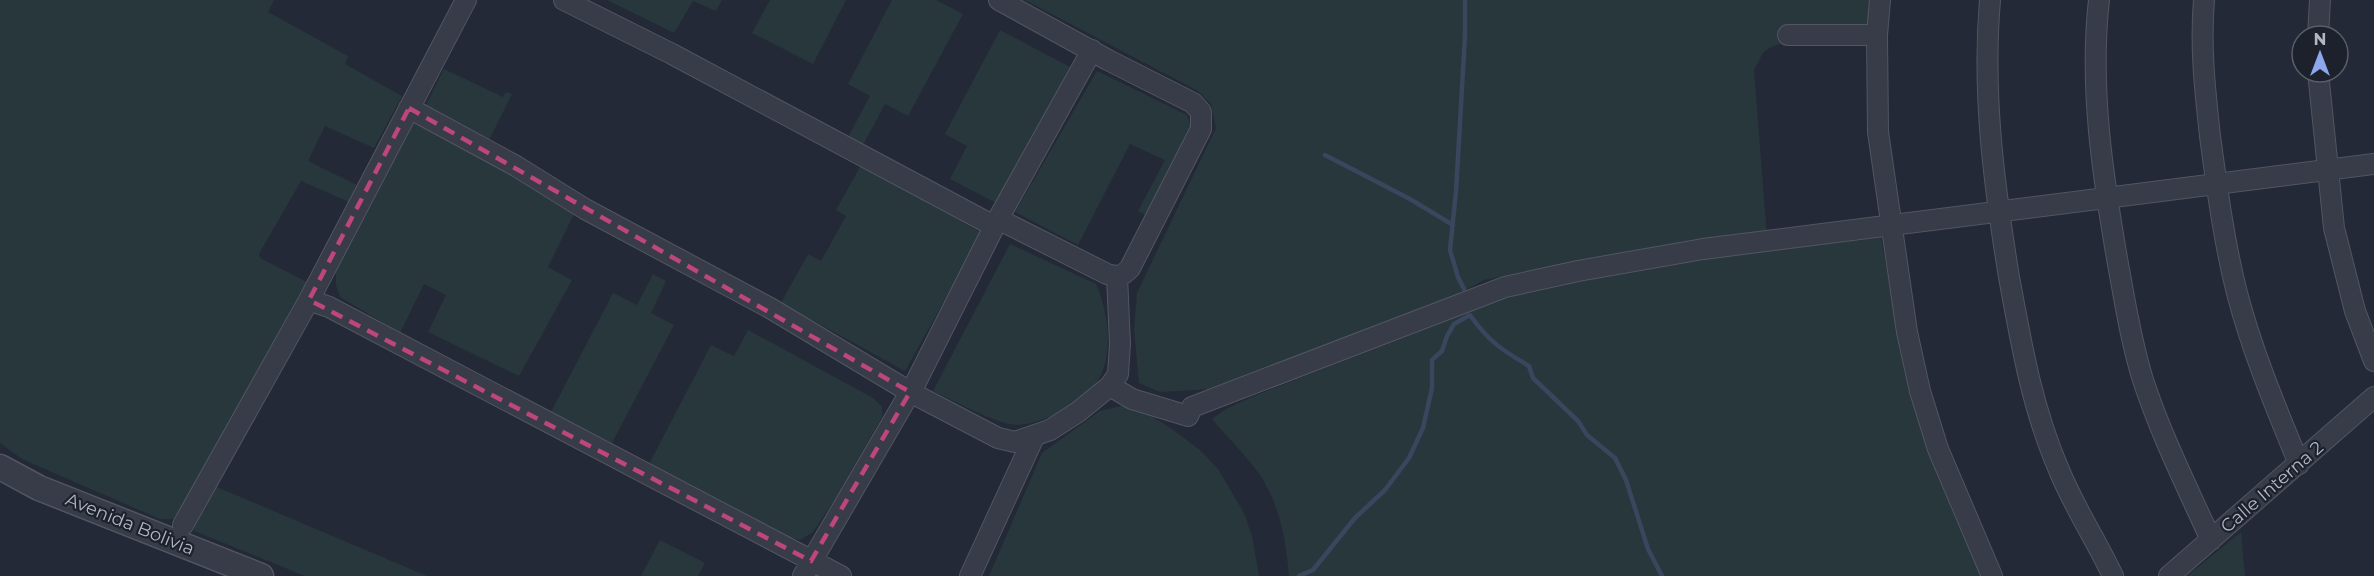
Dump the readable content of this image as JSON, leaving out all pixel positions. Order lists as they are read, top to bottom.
{
  "streets": {
    "street": ["Calle Interna 2", "Avenida Bolivia"]
  },
  "north": "top"
}
